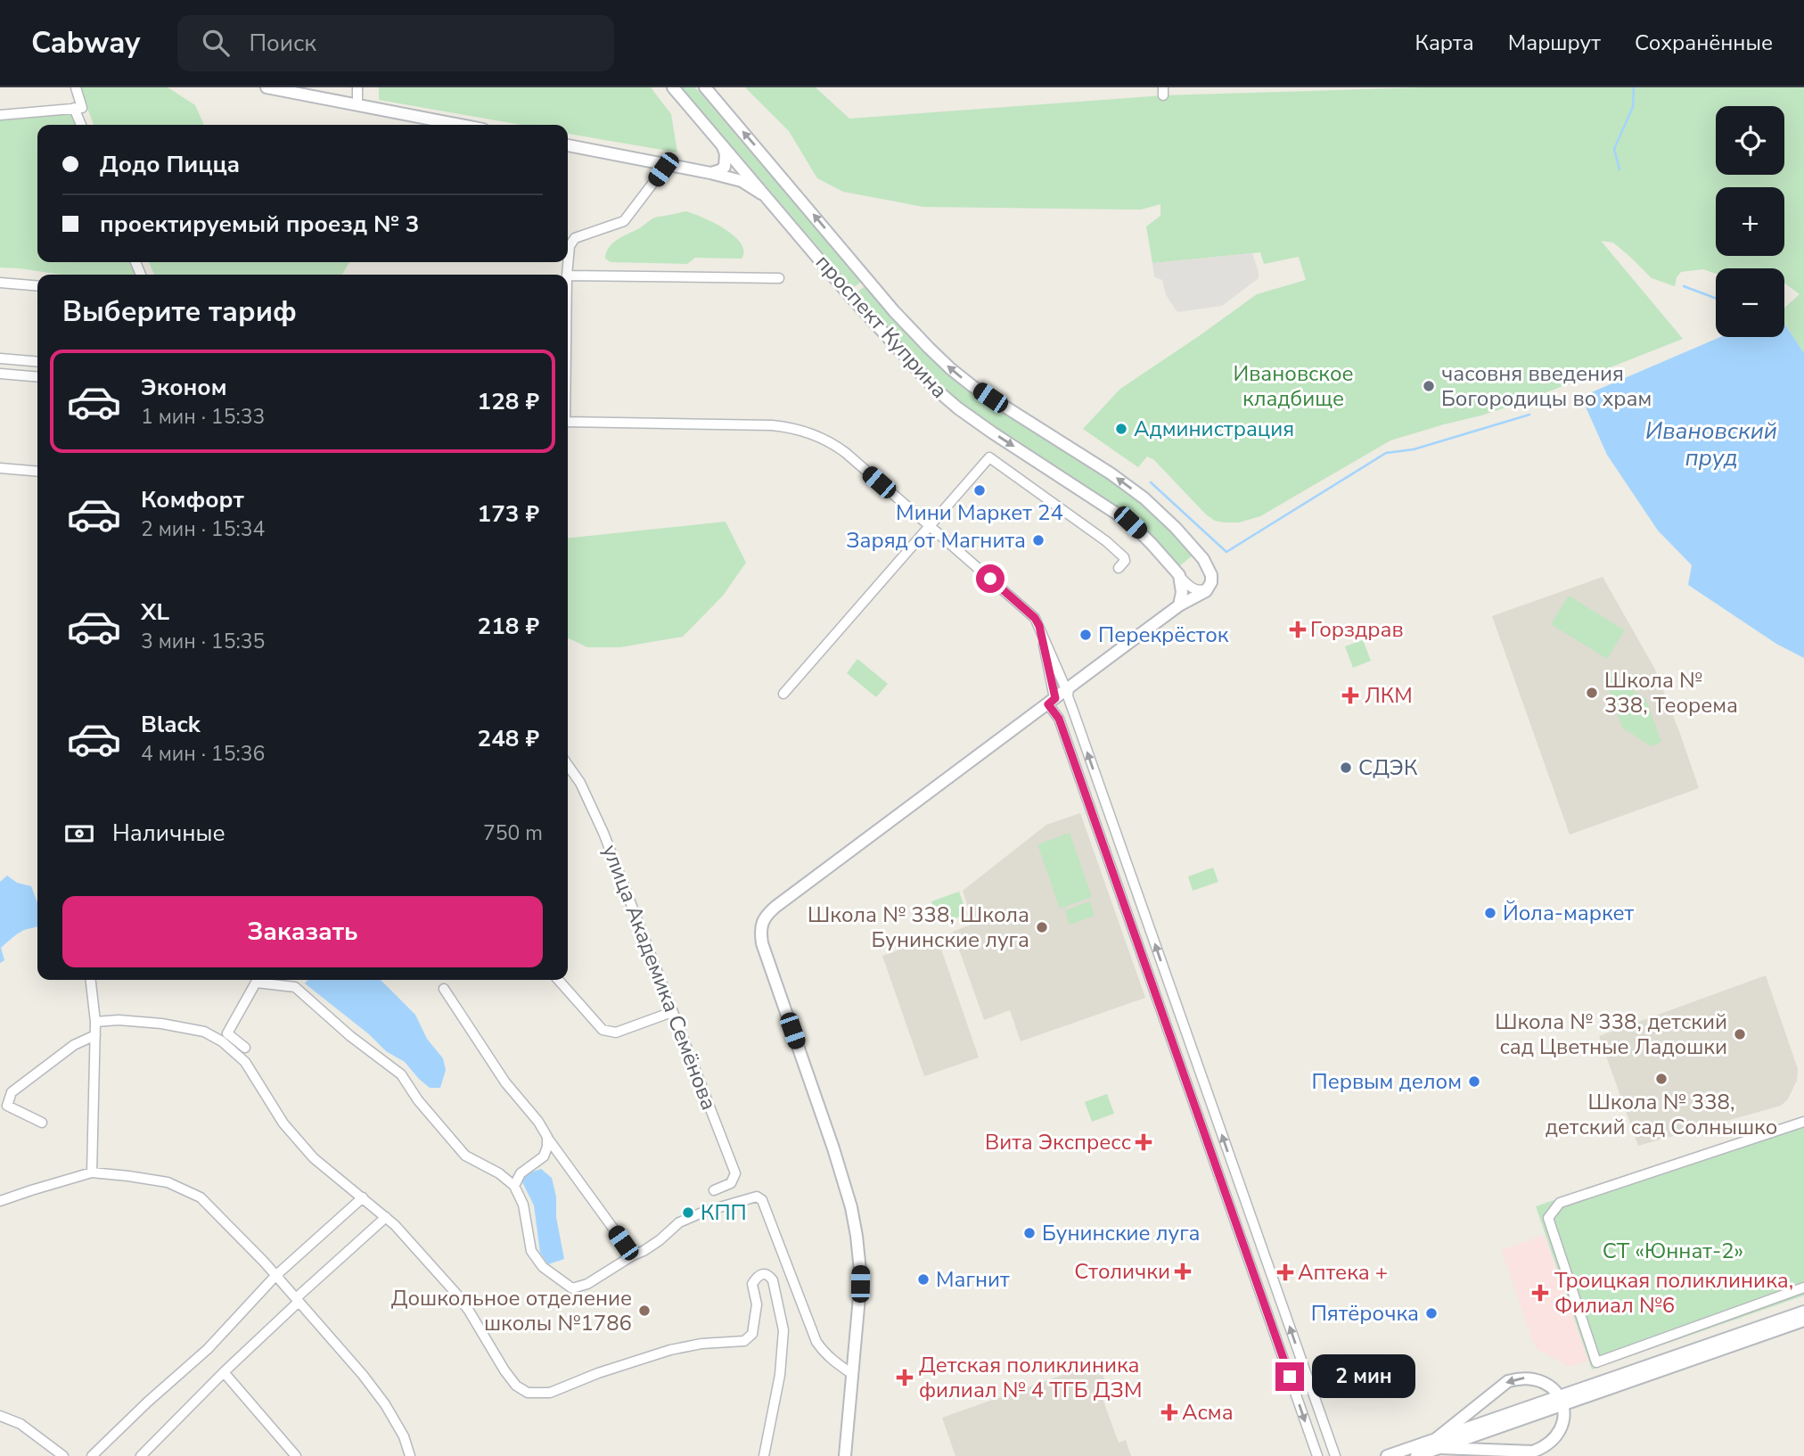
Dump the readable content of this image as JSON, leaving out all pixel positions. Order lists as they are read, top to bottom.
{
  "streets": {
    "main road": ["проспект Куприна"],
    "street": ["улица Академика Семёнова"]
  },
  "water": ["Ивановский пруд"],
  "parks": ["Ивановское кладбище", "СТ «Юннат-2»"],
  "places": {
    "other": [
      "часовня введения Богородицы во храм",
      "Администрация",
      "Мини Маркет 24",
      "Заряд от Магнита",
      "Перекрёсток",
      "Школа № 338, Теорема",
      "СДЭК",
      "Йола-маркет",
      "Школа № 338, Школа Бунинские луга",
      "Школа № 338, детский сад Цветные Ладошки",
      "Школа № 338, детский сад Солнышко",
      "Первым делом",
      "КПП",
      "Бунинские луга",
      "Магнит",
      "Дошкольное отделение школы №1786",
      "Пятёрочка"
    ],
    "health": [
      "Горздрав",
      "ЛКМ",
      "Вита Экспресс",
      "Столички",
      "Аптека +",
      "Троицкая поликлиника, Филиал №6",
      "Детская поликлиника филиал № 4 ТГБ ДЗМ",
      "Асма"
    ]
  },
  "page": {
    "header": "Cabway",
    "search": "Поиск",
    "nav": ["Карта", "Маршрут", "Сохранённые"],
    "map_buttons": ["+", "−"],
    "banner": ["Додо Пицца", "проектируемый проезд № 3"],
    "heading": "Выберите тариф",
    "list": [
      {
        "name": "Эконом",
        "note": "1 мин · 15:33",
        "value": "128 ₽"
      },
      {
        "name": "Комфорт",
        "note": "2 мин · 15:34",
        "value": "173 ₽"
      },
      {
        "name": "XL",
        "note": "3 мин · 15:35",
        "value": "218 ₽"
      },
      {
        "name": "Black",
        "note": "4 мин · 15:36",
        "value": "248 ₽"
      }
    ],
    "pay": ["Наличные", "750 m"],
    "buttons": "Заказать",
    "bubble": "2 мин"
  }
}
